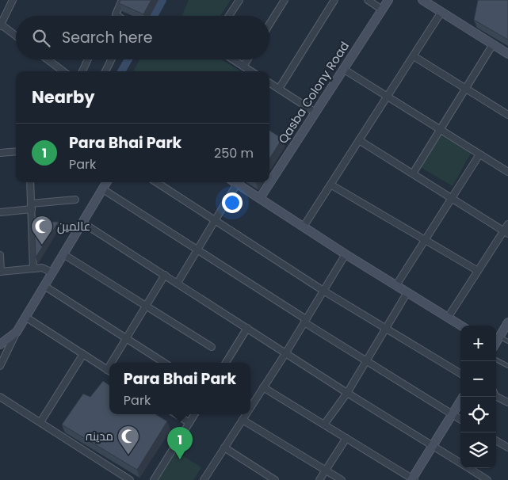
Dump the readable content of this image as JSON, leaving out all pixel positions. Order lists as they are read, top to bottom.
{
  "streets": {
    "street": ["Qasba Colony Road"]
  },
  "places": {
    "mosque": ["عالمین", "مدینہ"]
  },
  "page": {
    "search": "Search here",
    "heading": "Nearby",
    "list": [
      {
        "mark": "1",
        "name": "Para Bhai Park",
        "note": "Park",
        "value": "250 m"
      }
    ],
    "map_buttons": ["+", "−"],
    "popup": ["Para Bhai Park", "Park"],
    "pins": "1"
  }
}
